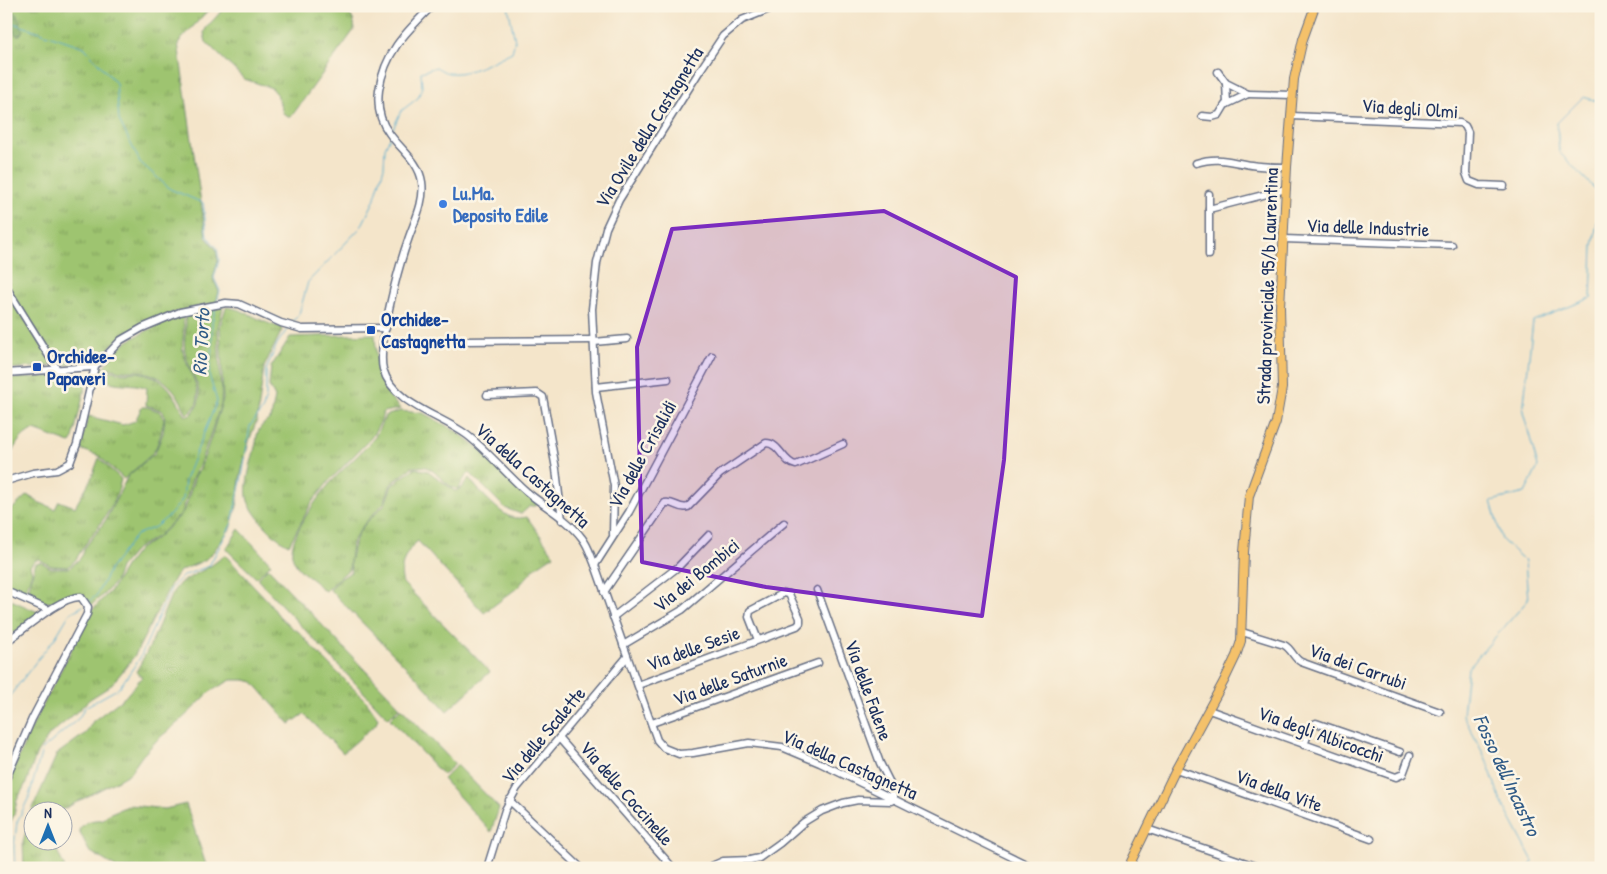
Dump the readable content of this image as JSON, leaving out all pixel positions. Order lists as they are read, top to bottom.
{
  "streets": {
    "main road": ["Strada provinciale 95/b Laurentina"],
    "street": [
      "Via degli Olmi",
      "Via Ovile della Castagnetta",
      "Via delle Industrie",
      "Via delle Crisalidi",
      "Via della Castagnetta",
      "Via dei Bombici",
      "Via delle Sesie",
      "Via dei Carrubi",
      "Via delle Saturnie",
      "Via delle Falene",
      "Via degli Albicocchi",
      "Via delle Scalette",
      "Via della Vite",
      "Via delle Coccinelle"
    ]
  },
  "crossings": [
    ["Via degli Olmi", "Strada provinciale 95/b Laurentina"],
    ["Via Ovile della Castagnetta", "Via delle Crisalidi"],
    ["Via delle Industrie", "Strada provinciale 95/b Laurentina"],
    ["Strada provinciale 95/b Laurentina", "Via dei Carrubi"],
    ["Strada provinciale 95/b Laurentina", "Via degli Albicocchi"],
    ["Strada provinciale 95/b Laurentina", "Via della Vite"],
    ["Via delle Crisalidi", "Via della Castagnetta"],
    ["Via della Castagnetta", "Via dei Bombici"],
    ["Via della Castagnetta", "Via delle Sesie"],
    ["Via della Castagnetta", "Via delle Saturnie"],
    ["Via della Castagnetta", "Via delle Falene"],
    ["Via della Castagnetta", "Via delle Scalette"],
    ["Via delle Scalette", "Via delle Coccinelle"]
  ],
  "water": ["Rio Torto", "Fosso dell'Incastro"],
  "places": {
    "other": ["Lu.Ma. Deposito Edile"],
    "transit": ["Orchidee- Castagnetta", "Orchidee- Papaveri"]
  },
  "north": "top"
}
